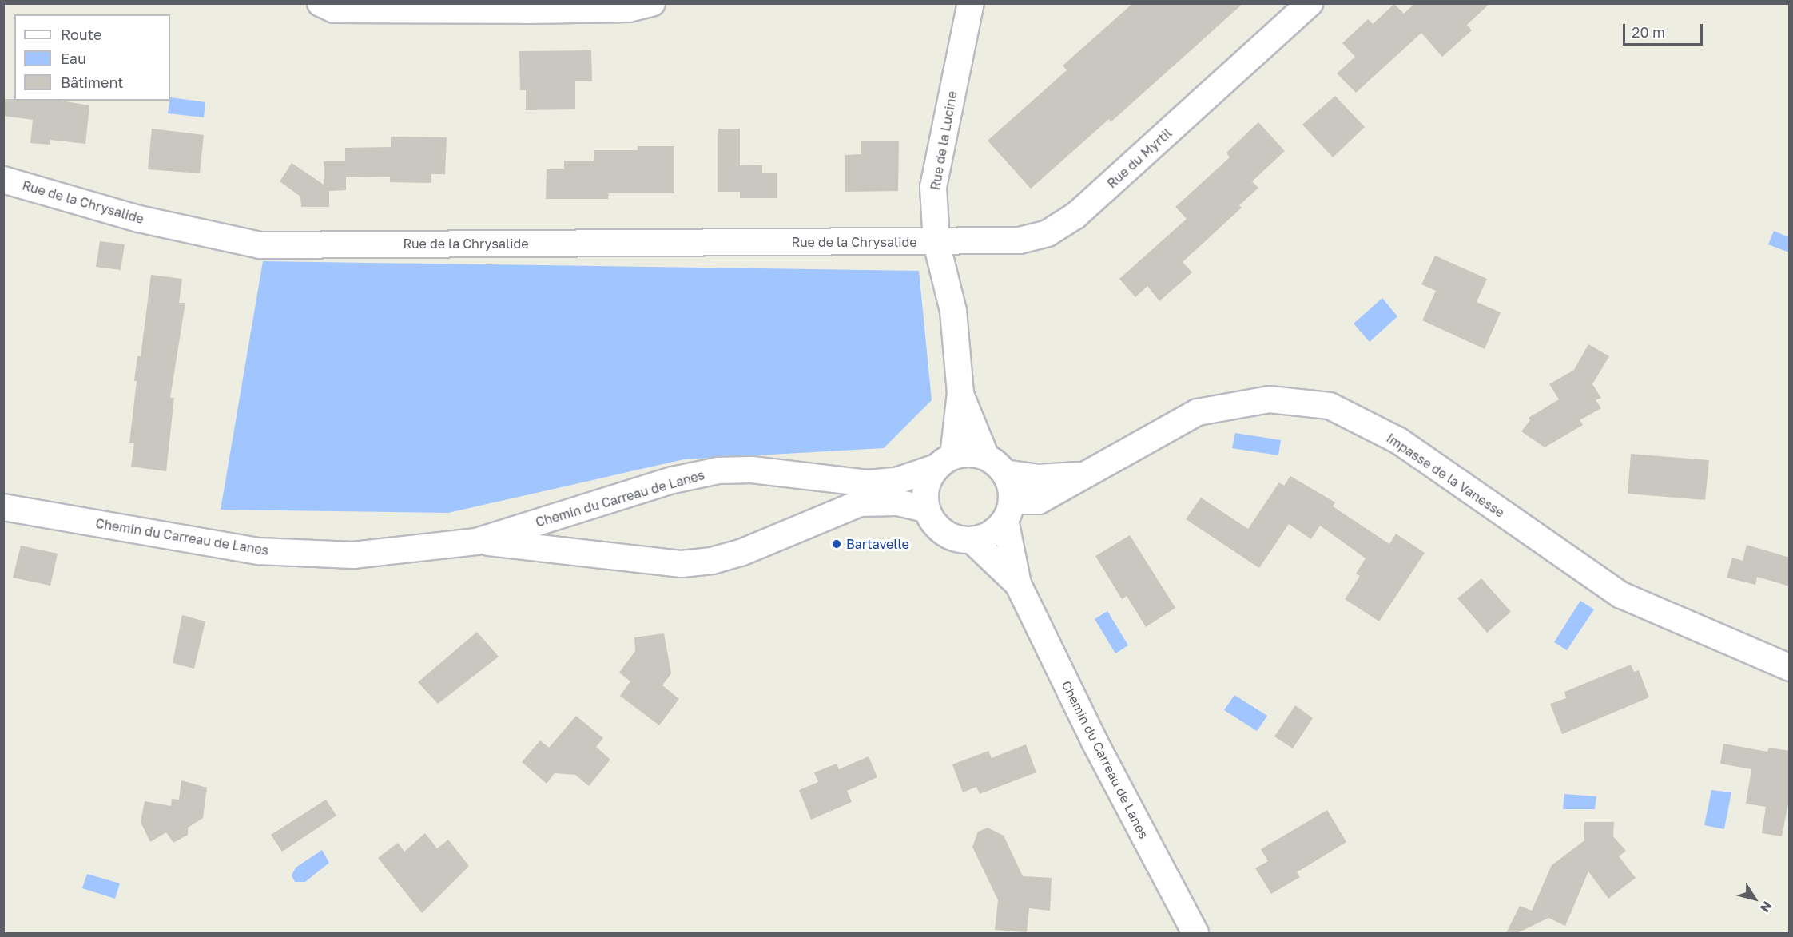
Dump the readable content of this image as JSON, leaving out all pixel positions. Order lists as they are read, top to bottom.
{
  "streets": {
    "street": [
      "Rue de la Lucine",
      "Rue du Myrtil",
      "Rue de la Chrysalide",
      "Impasse de la Vanesse",
      "Chemin du Carreau de Lanes"
    ]
  },
  "crossings": [
    ["Rue de la Lucine", "Rue du Myrtil"],
    ["Rue de la Lucine", "Rue de la Chrysalide"],
    ["Rue de la Lucine", "Impasse de la Vanesse"],
    ["Rue de la Lucine", "Chemin du Carreau de Lanes"],
    ["Rue du Myrtil", "Rue de la Chrysalide"],
    ["Impasse de la Vanesse", "Chemin du Carreau de Lanes"]
  ],
  "places": ["Bartavelle"],
  "legend": ["Route", "Eau", "Bâtiment"],
  "scale_bar": "20 m",
  "north": "bottom right"
}
